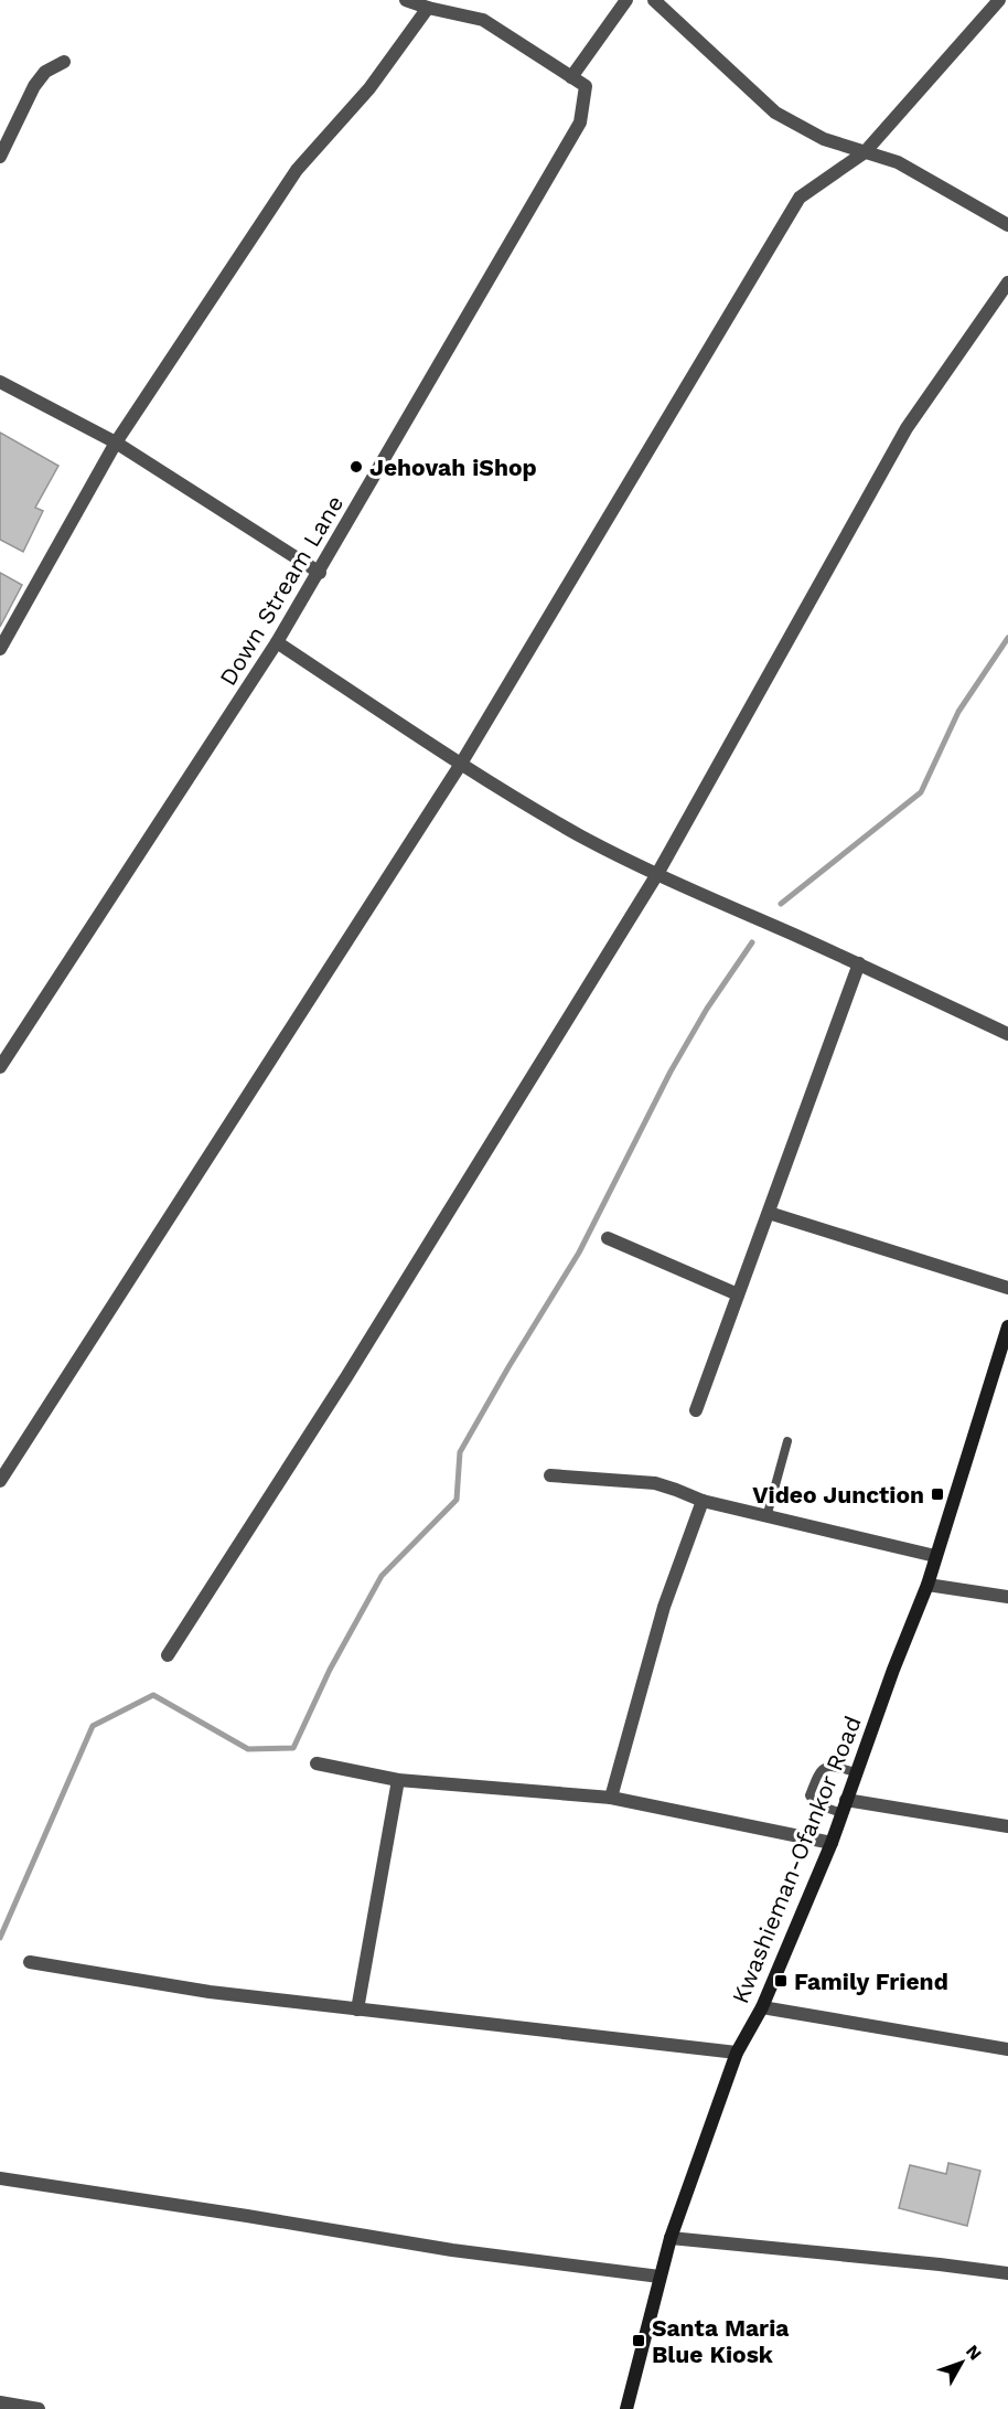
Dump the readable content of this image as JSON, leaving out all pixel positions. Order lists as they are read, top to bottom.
{
  "streets": {
    "main road": ["Kwashieman-Ofankor Road"],
    "street": ["Down Stream Lane"]
  },
  "places": {
    "other": ["Jehovah iShop"],
    "transit": ["Video Junction", "Family Friend", "Santa Maria Blue Kiosk"]
  },
  "north": "top right"
}
